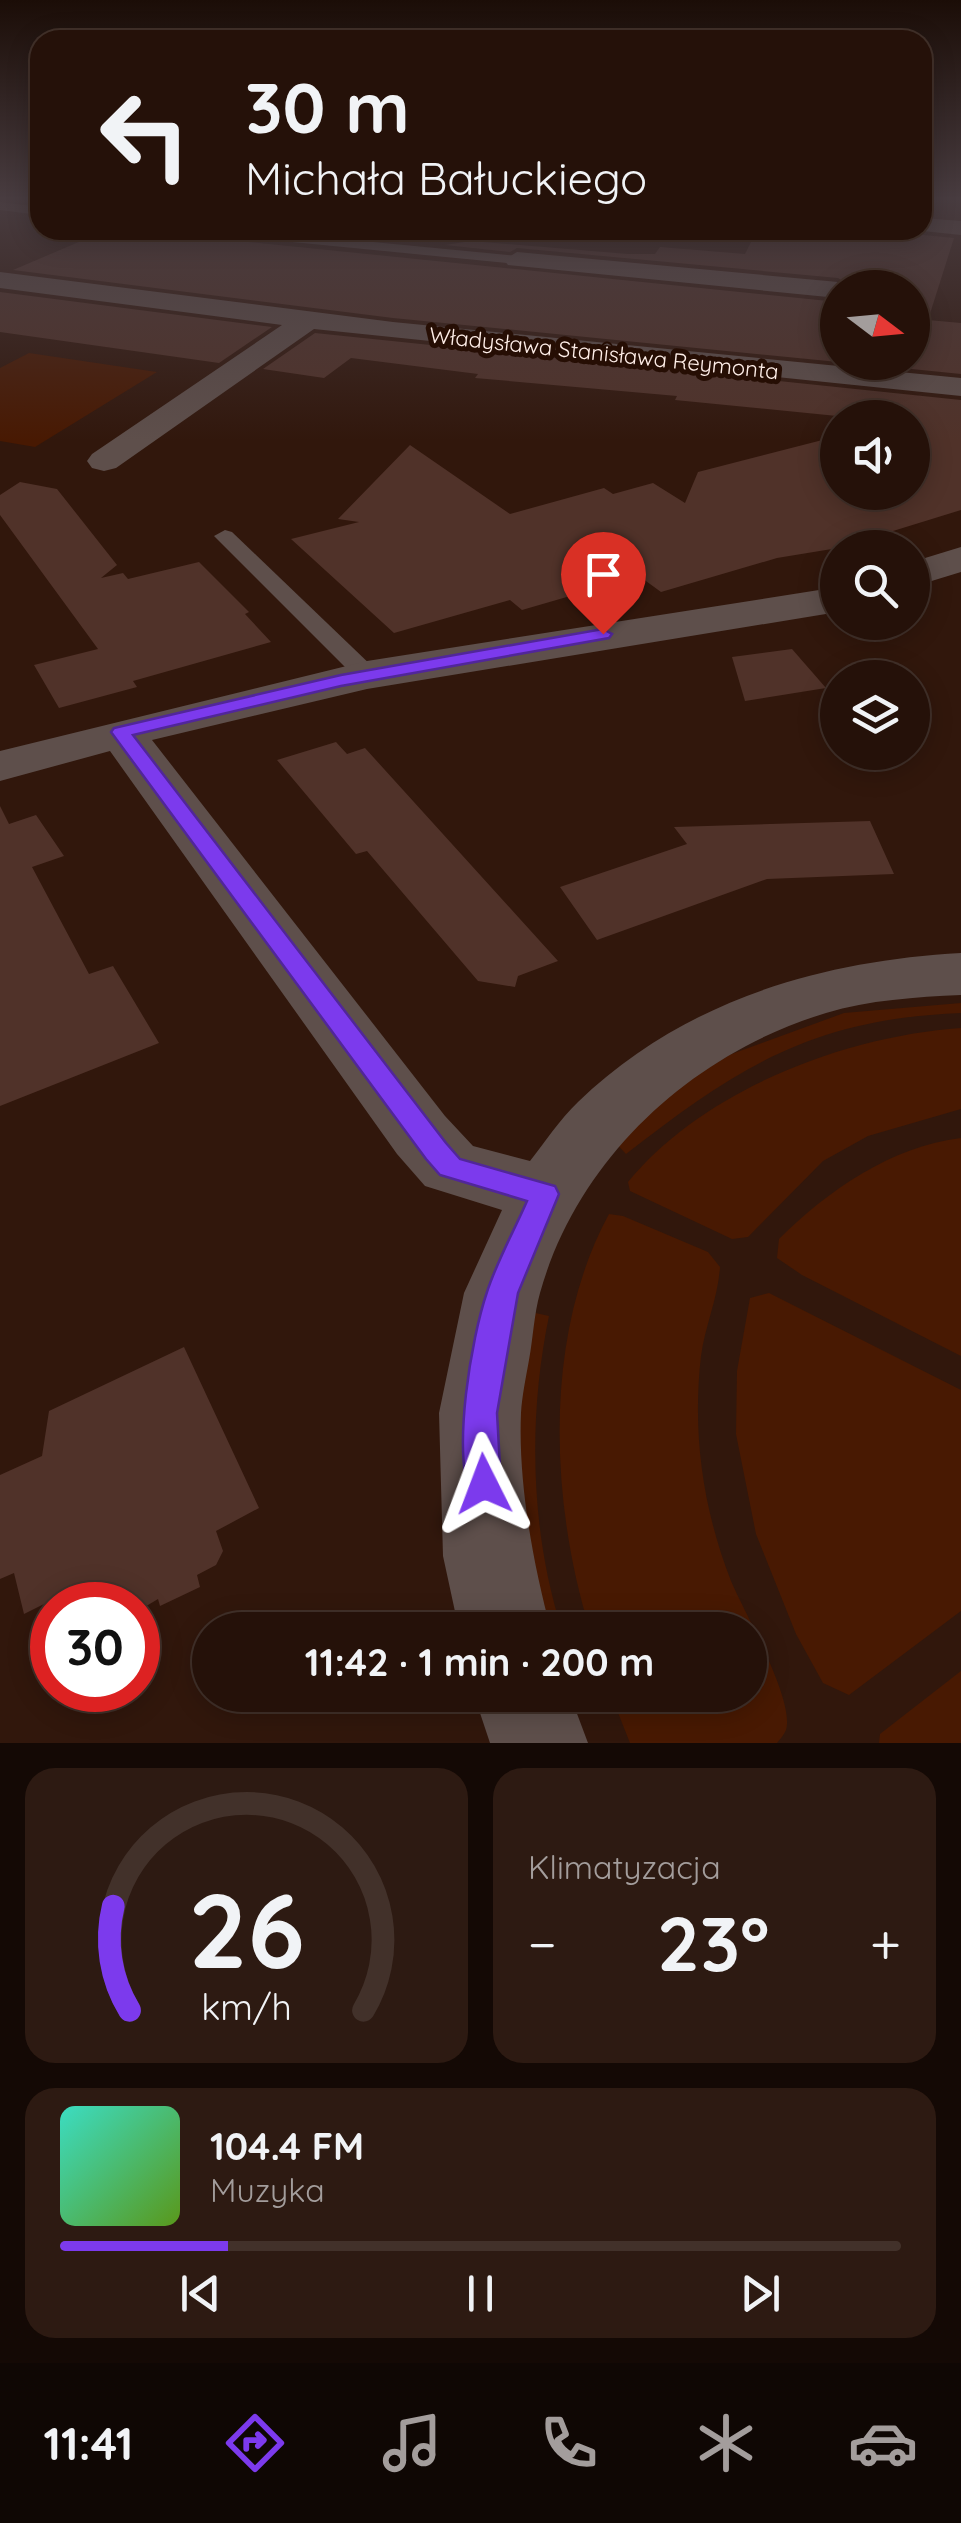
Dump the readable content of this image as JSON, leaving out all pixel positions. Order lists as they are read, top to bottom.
{
  "streets": {
    "street": ["Władysława Stanisława Reymonta"]
  },
  "north": "right",
  "page": {
    "turn": ["30 m", "Michała Bałuckiego"],
    "limit": "30",
    "trip": "11:42 · 1 min · 200 m",
    "tile": "Klimatyzacja",
    "heat": ["−", "23°", "+"],
    "song": ["104.4 FM", "Muzyka"],
    "tabs": "11:41",
    "gauge": ["26", "km/h"]
  }
}
